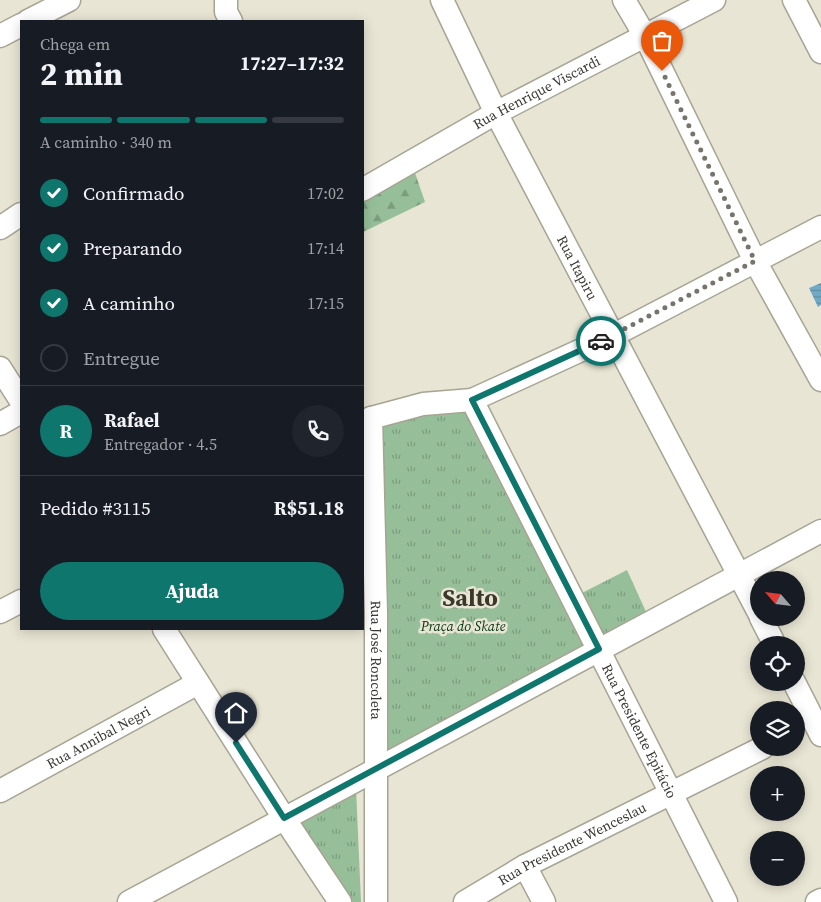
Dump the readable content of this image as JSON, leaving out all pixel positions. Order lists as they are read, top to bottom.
{
  "streets": {
    "street": [
      "Rua Henrique Viscardi",
      "Rua Itapiru",
      "Rua José Roncoleta",
      "Rua Presidente Epitácio",
      "Rua Annibal Negri",
      "Rua Presidente Wenceslau"
    ]
  },
  "crossings": [
    ["Rua Henrique Viscardi", "Rua Itapiru"],
    ["Rua Presidente Epitácio", "Rua Presidente Wenceslau"]
  ],
  "districts": ["Salto"],
  "parks": ["Praça do Skate"],
  "north": "top left",
  "page": {
    "heading": ["2 min", "Chega em", "17:27–17:32"],
    "panel": [
      "Rafael",
      "Entregador · 4.5",
      "Pedido #3115",
      "R$51.18"
    ],
    "bar": "A caminho · 340 m",
    "list": [
      ["Confirmado", "17:02"],
      ["Preparando", "17:14"],
      ["A caminho", "17:15"],
      "Entregue"
    ],
    "round": "R",
    "buttons": "Ajuda",
    "map_buttons": ["+", "−"]
  }
}
